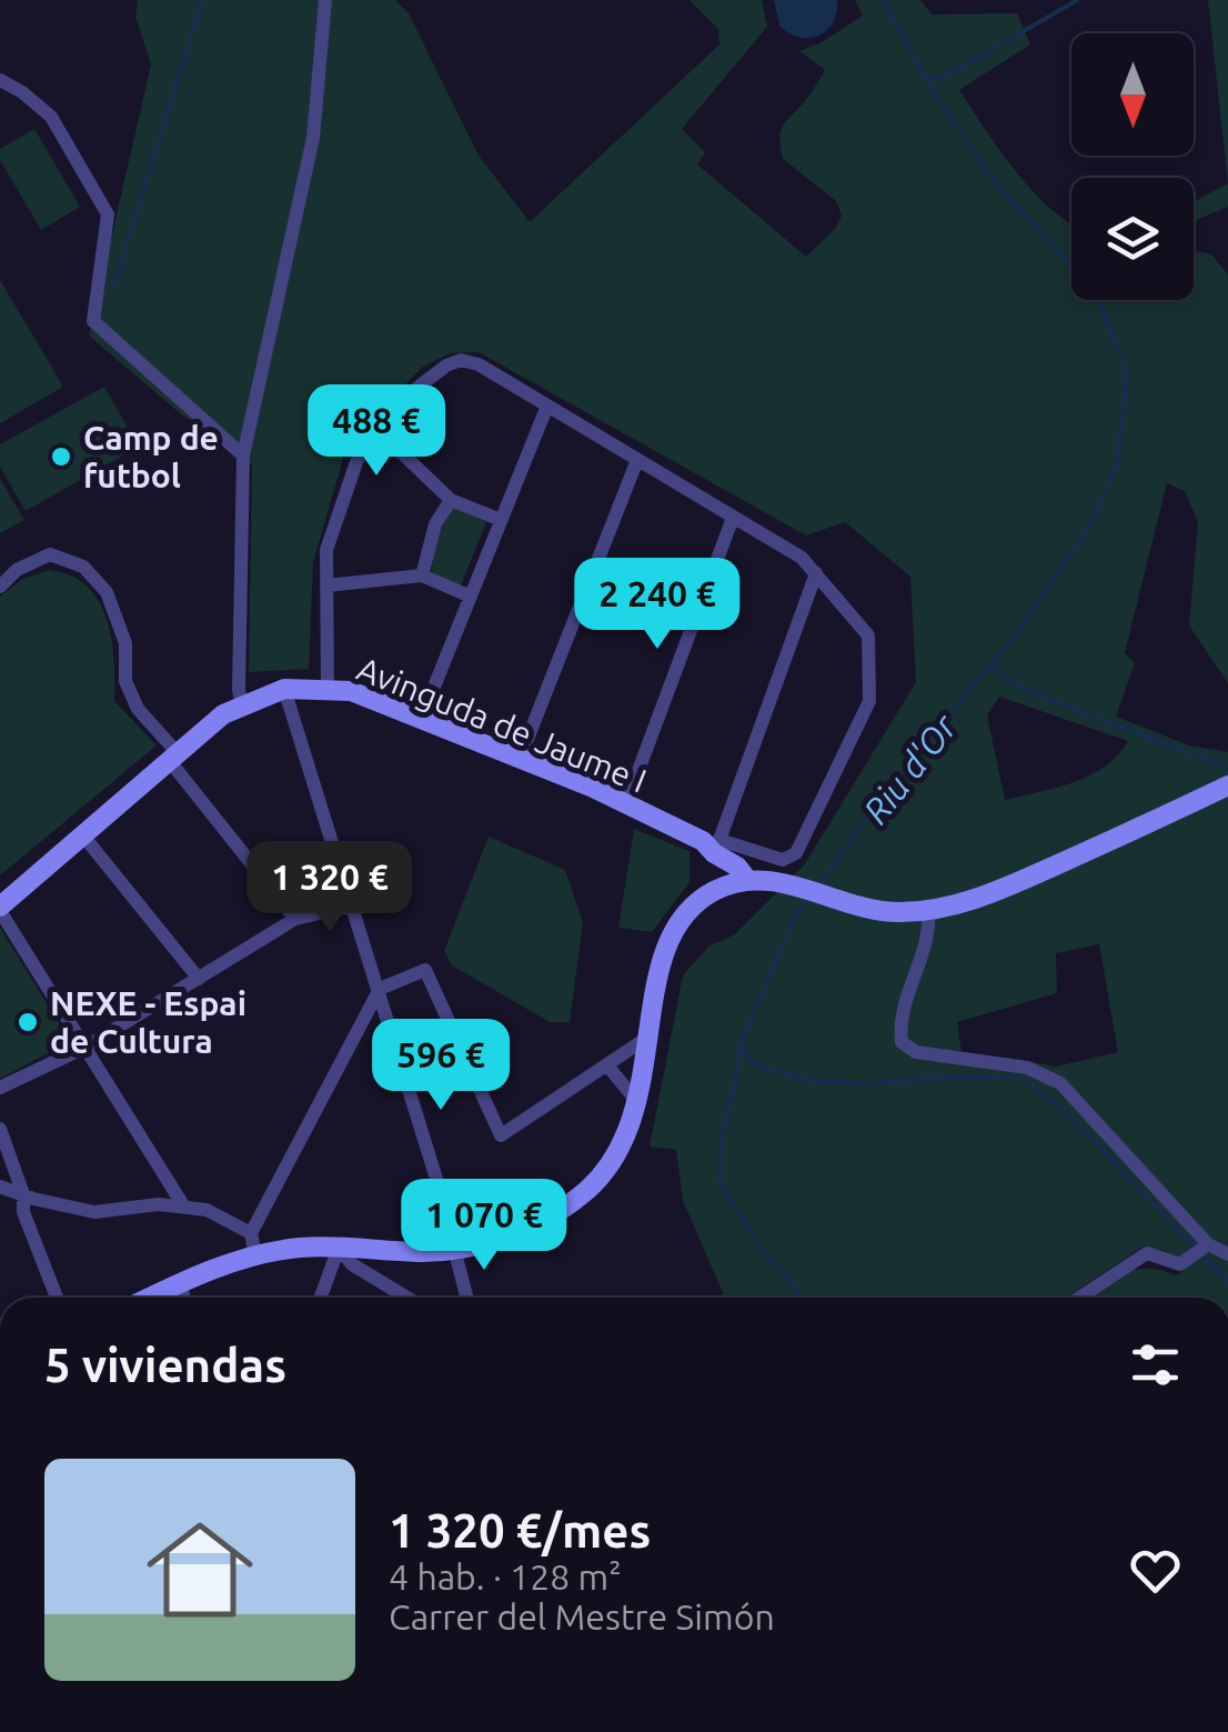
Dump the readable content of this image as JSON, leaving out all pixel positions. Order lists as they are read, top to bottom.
{
  "streets": {
    "main road": ["Avinguda de Jaume I"]
  },
  "water": ["Riu d'Or"],
  "places": ["Camp de futbol", "NEXE - Espai de Cultura"],
  "north": "bottom",
  "page": {
    "price": [
      "488 €",
      "2 240 €",
      "1 320 €",
      "596 €",
      "1 070 €"
    ],
    "heading": "5 viviendas",
    "list": [
      {
        "name": "1 320 €/mes",
        "note": "4 hab. · 128 m² · Carrer del Mestre Simón"
      }
    ]
  }
}
